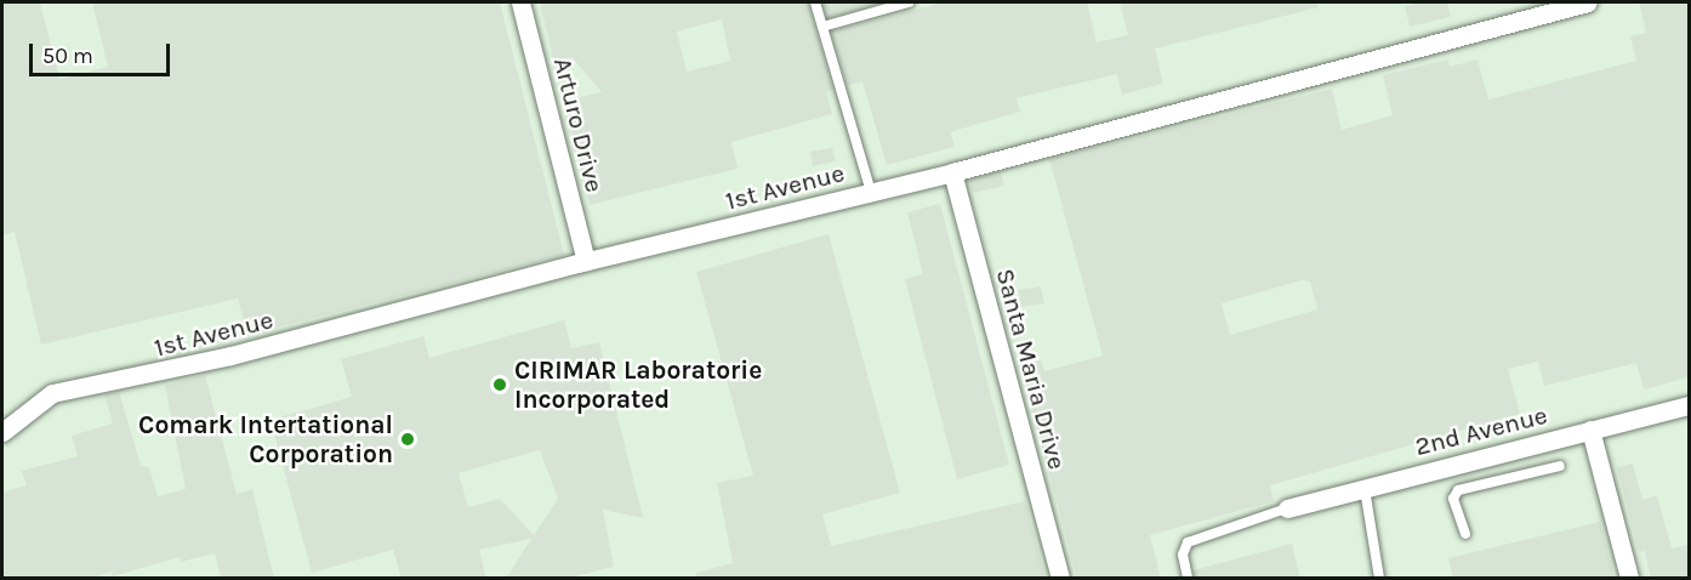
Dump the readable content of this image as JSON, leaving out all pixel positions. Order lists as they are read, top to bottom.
{
  "streets": {
    "street": [
      "Arturo Drive",
      "1st Avenue",
      "Santa Maria Drive",
      "2nd Avenue"
    ]
  },
  "crossings": [
    ["Arturo Drive", "1st Avenue"],
    ["1st Avenue", "Santa Maria Drive"]
  ],
  "places": ["CIRIMAR Laboratorie Incorporated", "Comark Intertational Corporation"],
  "scale_bar": "50 m"
}
